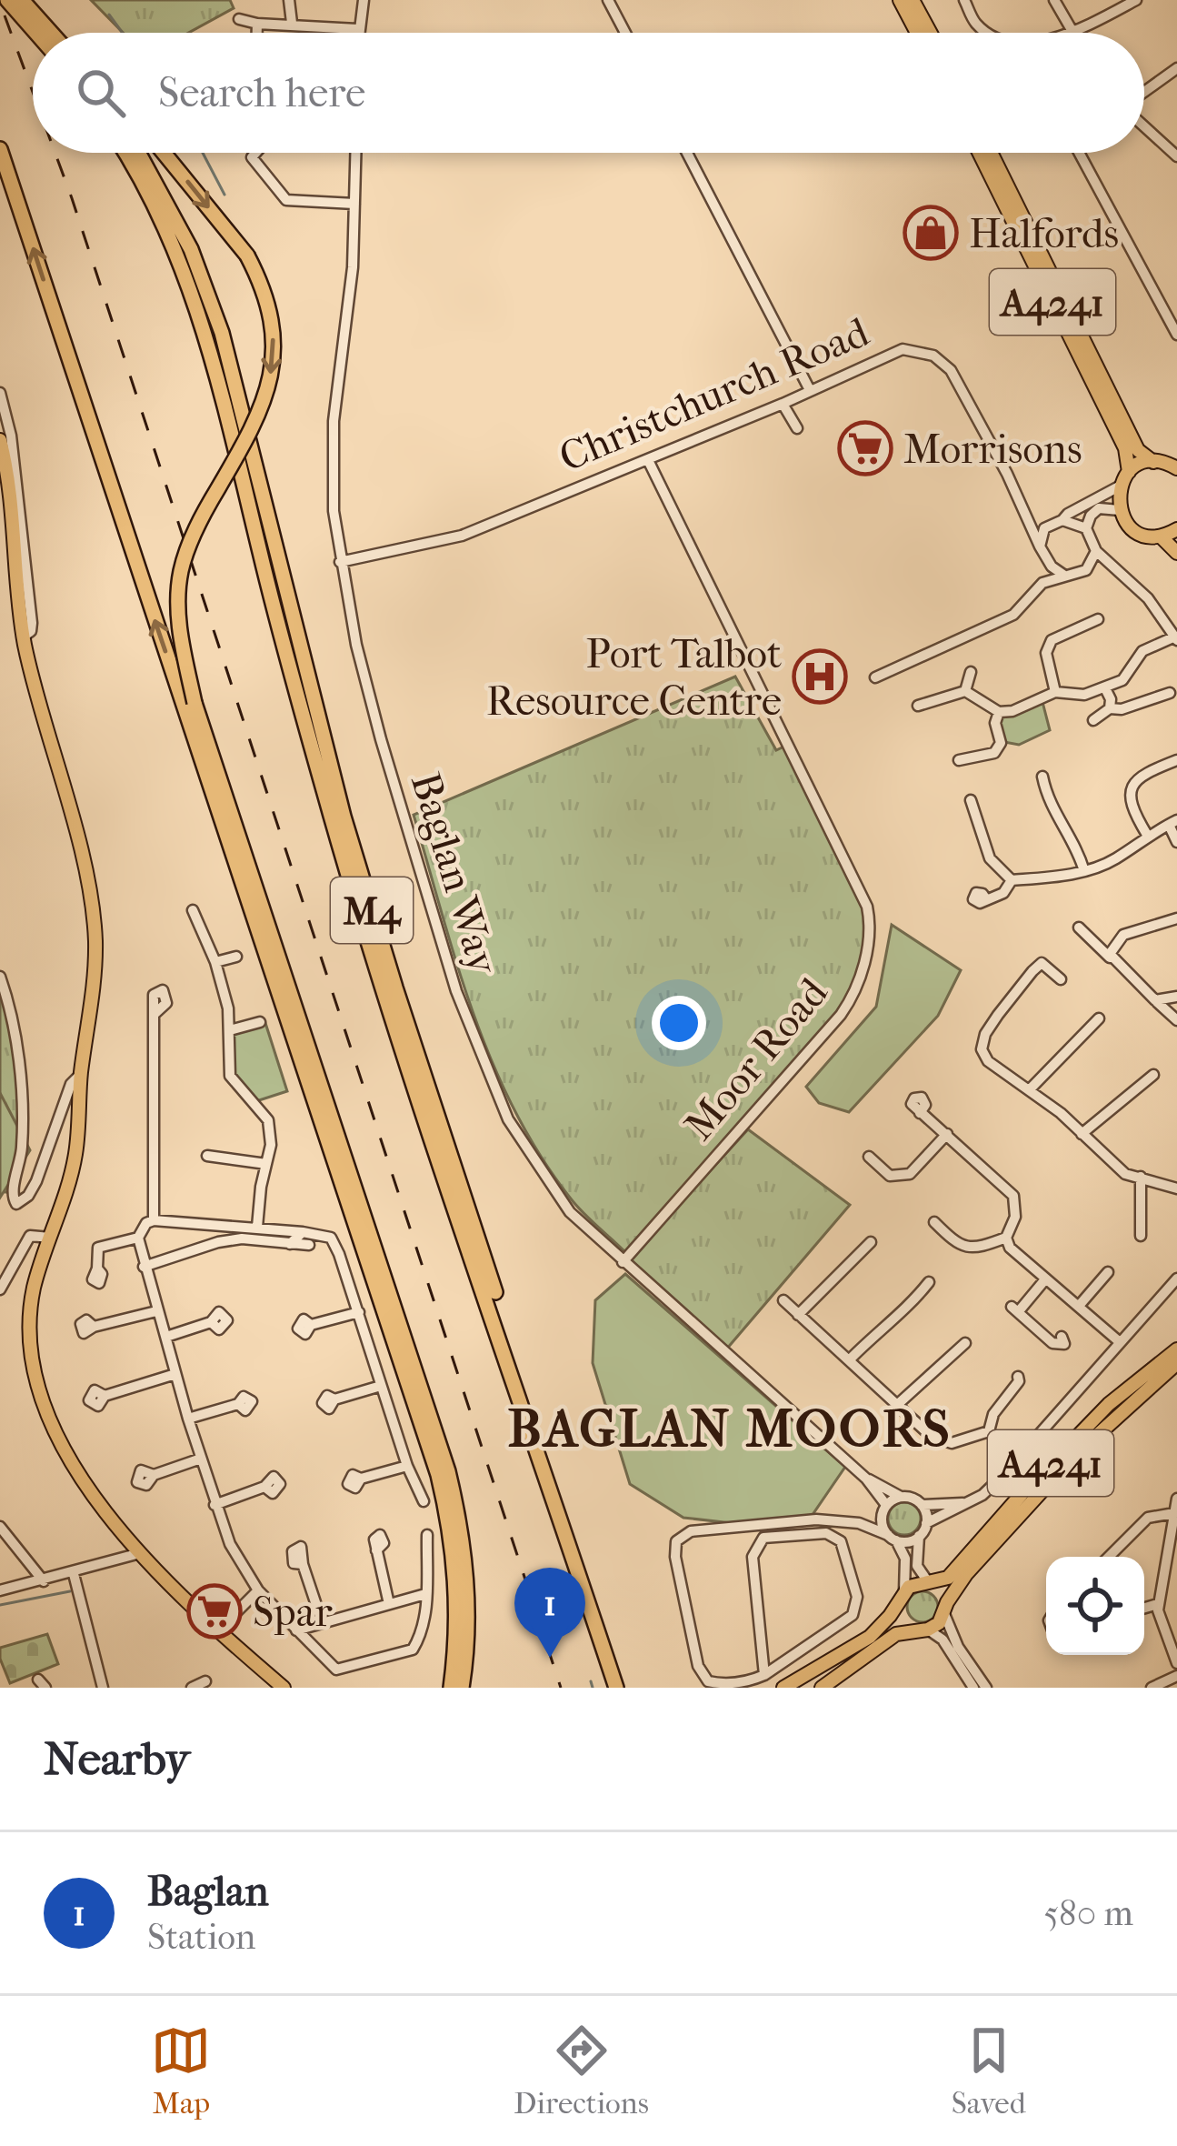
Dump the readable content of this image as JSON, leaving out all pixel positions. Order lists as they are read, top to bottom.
{
  "streets": {
    "highway": ["M4"],
    "main road": ["A4241"],
    "street": ["Christchurch Road", "Baglan Way", "Moor Road"]
  },
  "crossings": [
    ["Christchurch Road", "Baglan Way"],
    ["Christchurch Road", "Moor Road"],
    ["Baglan Way", "Moor Road"]
  ],
  "districts": ["BAGLAN MOORS"],
  "places": {
    "shop": ["Halfords"],
    "supermarket": ["Morrisons", "Spar"],
    "hospital": ["Port Talbot Resource Centre"]
  },
  "page": {
    "search": "Search here",
    "pins": "1",
    "heading": "Nearby",
    "list": [
      {
        "mark": "1",
        "name": "Baglan",
        "note": "Station",
        "value": "580 m"
      }
    ],
    "nav": ["Map", "Directions", "Saved"]
  }
}
